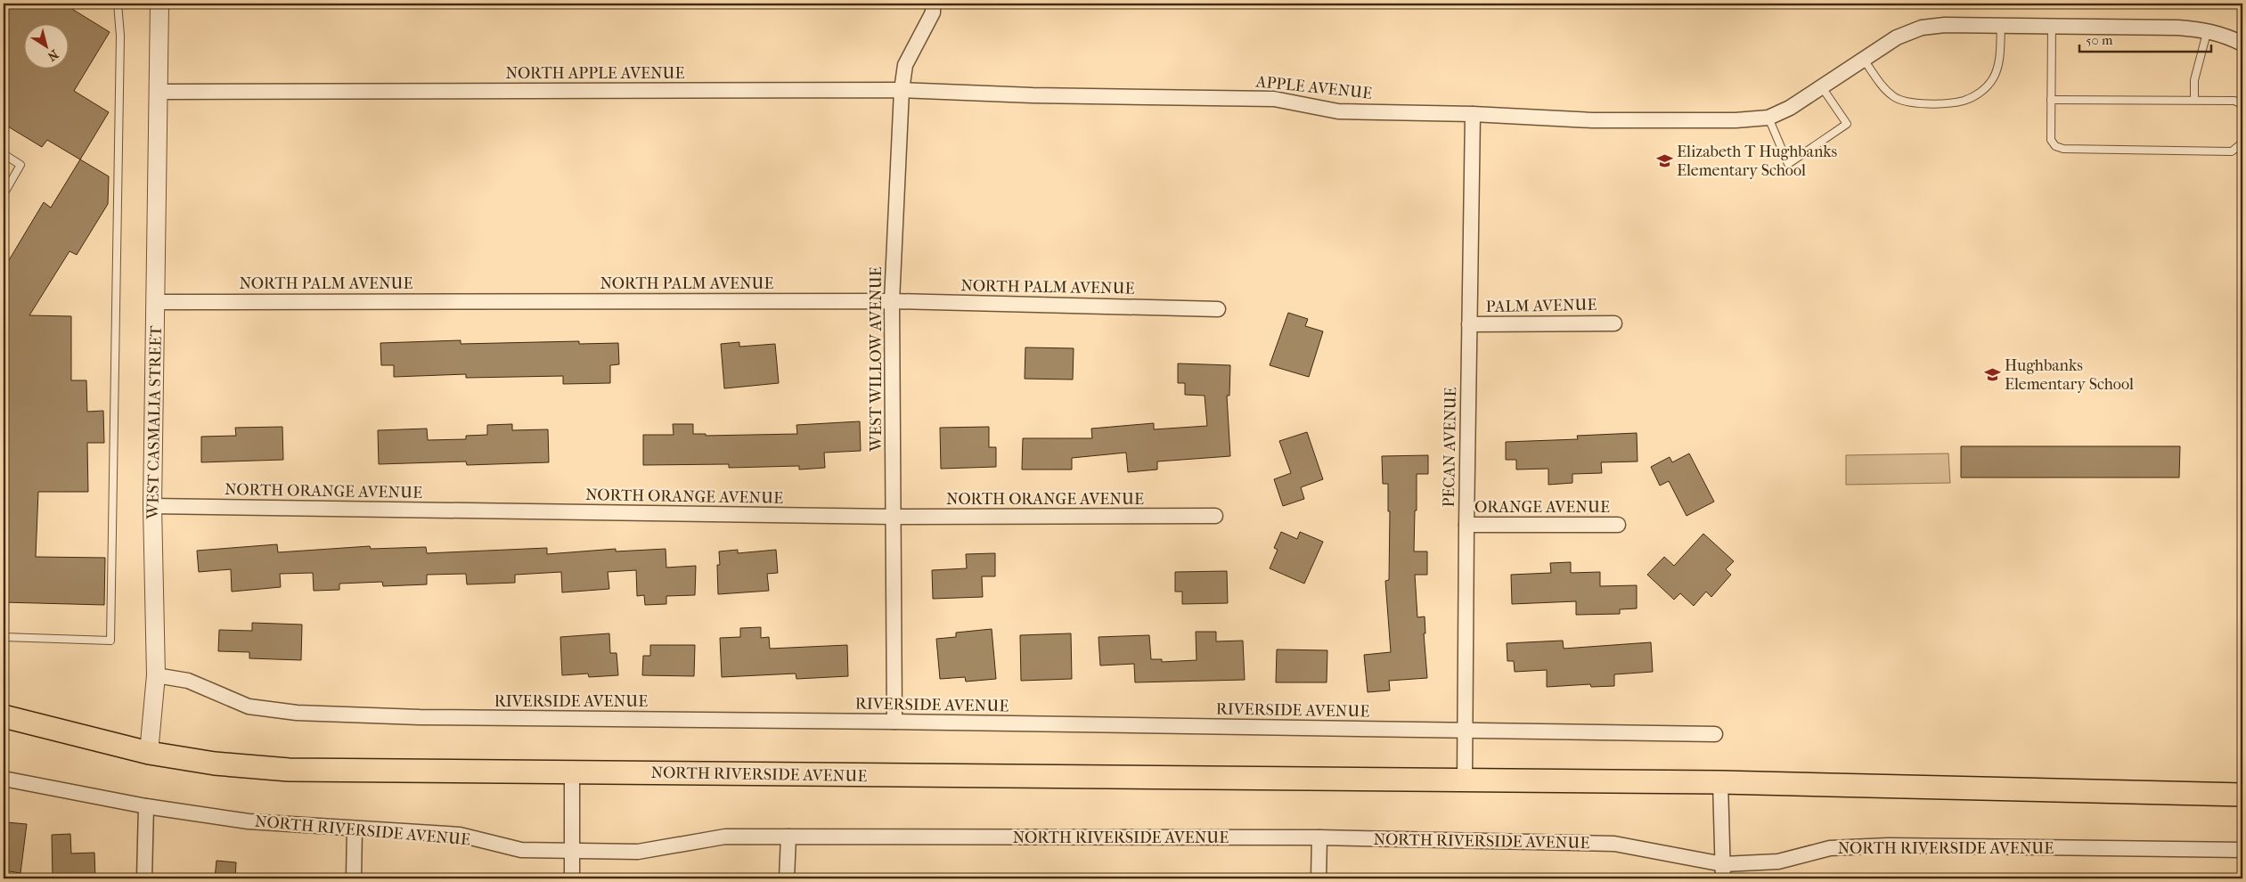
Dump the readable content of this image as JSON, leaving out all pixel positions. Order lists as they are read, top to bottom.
{
  "streets": {
    "main road": ["NORTH RIVERSIDE AVENUE"],
    "street": [
      "NORTH APPLE AVENUE",
      "APPLE AVENUE",
      "NORTH PALM AVENUE",
      "PALM AVENUE",
      "WEST WILLOW AVENUE",
      "WEST CASMALIA STREET",
      "PECAN AVENUE",
      "NORTH ORANGE AVENUE",
      "ORANGE AVENUE",
      "RIVERSIDE AVENUE"
    ]
  },
  "crossings": [
    ["NORTH APPLE AVENUE", "APPLE AVENUE"],
    ["NORTH APPLE AVENUE", "WEST WILLOW AVENUE"],
    ["NORTH APPLE AVENUE", "WEST CASMALIA STREET"],
    ["APPLE AVENUE", "PECAN AVENUE"],
    ["NORTH PALM AVENUE", "WEST WILLOW AVENUE"],
    ["NORTH PALM AVENUE", "WEST CASMALIA STREET"],
    ["PALM AVENUE", "PECAN AVENUE"],
    ["WEST WILLOW AVENUE", "NORTH ORANGE AVENUE"],
    ["WEST WILLOW AVENUE", "RIVERSIDE AVENUE"],
    ["WEST CASMALIA STREET", "NORTH ORANGE AVENUE"],
    ["WEST CASMALIA STREET", "RIVERSIDE AVENUE"],
    ["WEST CASMALIA STREET", "NORTH RIVERSIDE AVENUE"],
    ["PECAN AVENUE", "ORANGE AVENUE"],
    ["PECAN AVENUE", "RIVERSIDE AVENUE"],
    ["PECAN AVENUE", "NORTH RIVERSIDE AVENUE"]
  ],
  "places": {
    "school or university": ["Elizabeth T Hughbanks Elementary School", "Hughbanks Elementary School"]
  },
  "scale_bar": "50 m",
  "north": "bottom right"
}
